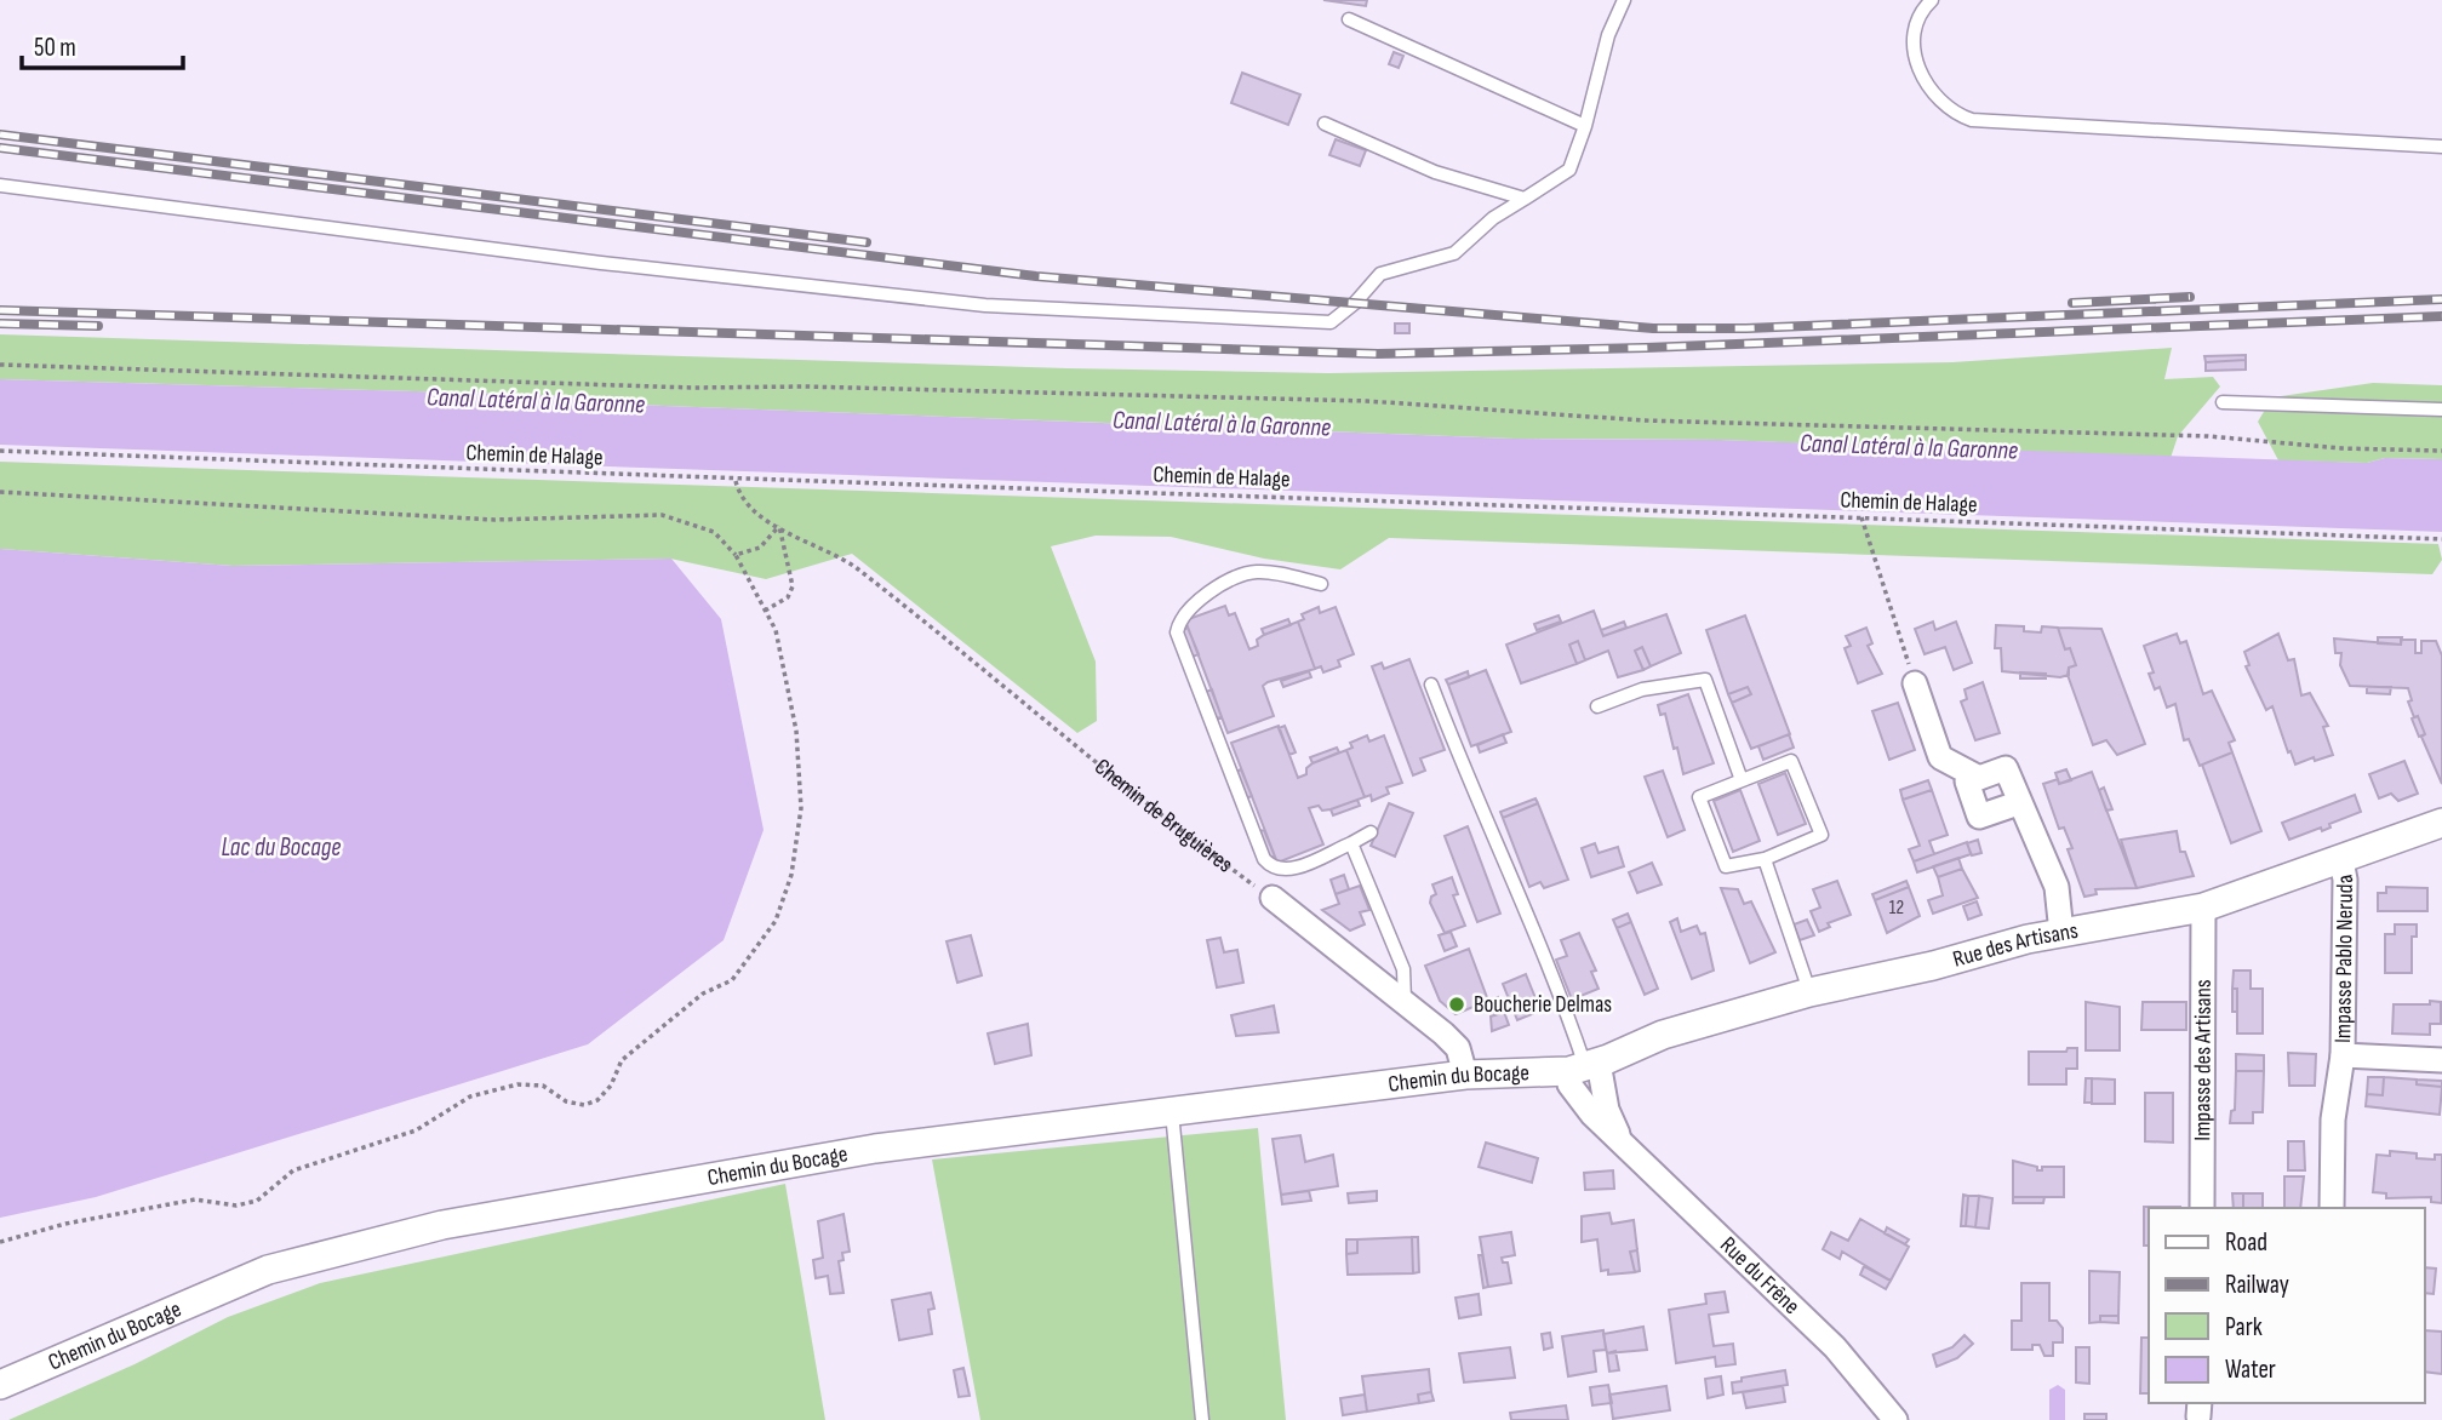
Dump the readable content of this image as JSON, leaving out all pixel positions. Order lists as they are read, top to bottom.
{
  "streets": {
    "street": [
      "Rue des Artisans",
      "Impasse Pablo Neruda",
      "Impasse des Artisans",
      "Chemin du Bocage",
      "Rue du Frêne"
    ],
    "path": ["Chemin de Halage", "Chemin de Bruguières"]
  },
  "crossings": [
    ["Chemin de Halage", "Chemin de Bruguières"],
    ["Rue des Artisans", "Impasse Pablo Neruda"],
    ["Rue des Artisans", "Impasse des Artisans"],
    ["Rue des Artisans", "Chemin du Bocage"],
    ["Rue des Artisans", "Rue du Frêne"],
    ["Chemin du Bocage", "Rue du Frêne"]
  ],
  "water": ["Canal Latéral à la Garonne", "Lac du Bocage"],
  "places": ["Boucherie Delmas"],
  "house_numbers": ["12"],
  "legend": [
    "Road",
    "Railway",
    "Park",
    "Water"
  ],
  "scale_bar": "50 m"
}
